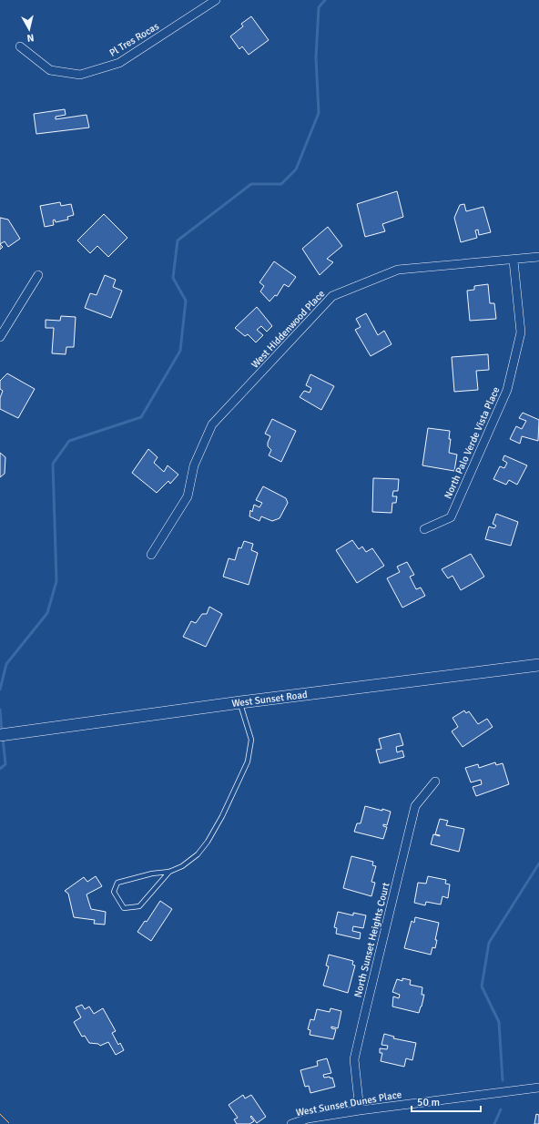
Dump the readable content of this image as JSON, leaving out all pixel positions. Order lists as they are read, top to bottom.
{
  "streets": {
    "street": [
      "Pl Tres Rocas",
      "West Hiddenwood Place",
      "North Palo Verde Vista Place",
      "West Sunset Road",
      "North Sunset Heights Court",
      "West Sunset Dunes Place"
    ]
  },
  "crossings": [
    ["West Hiddenwood Place", "North Palo Verde Vista Place"],
    ["North Sunset Heights Court", "West Sunset Dunes Place"]
  ],
  "scale_bar": "50 m",
  "north": "bottom"
}
